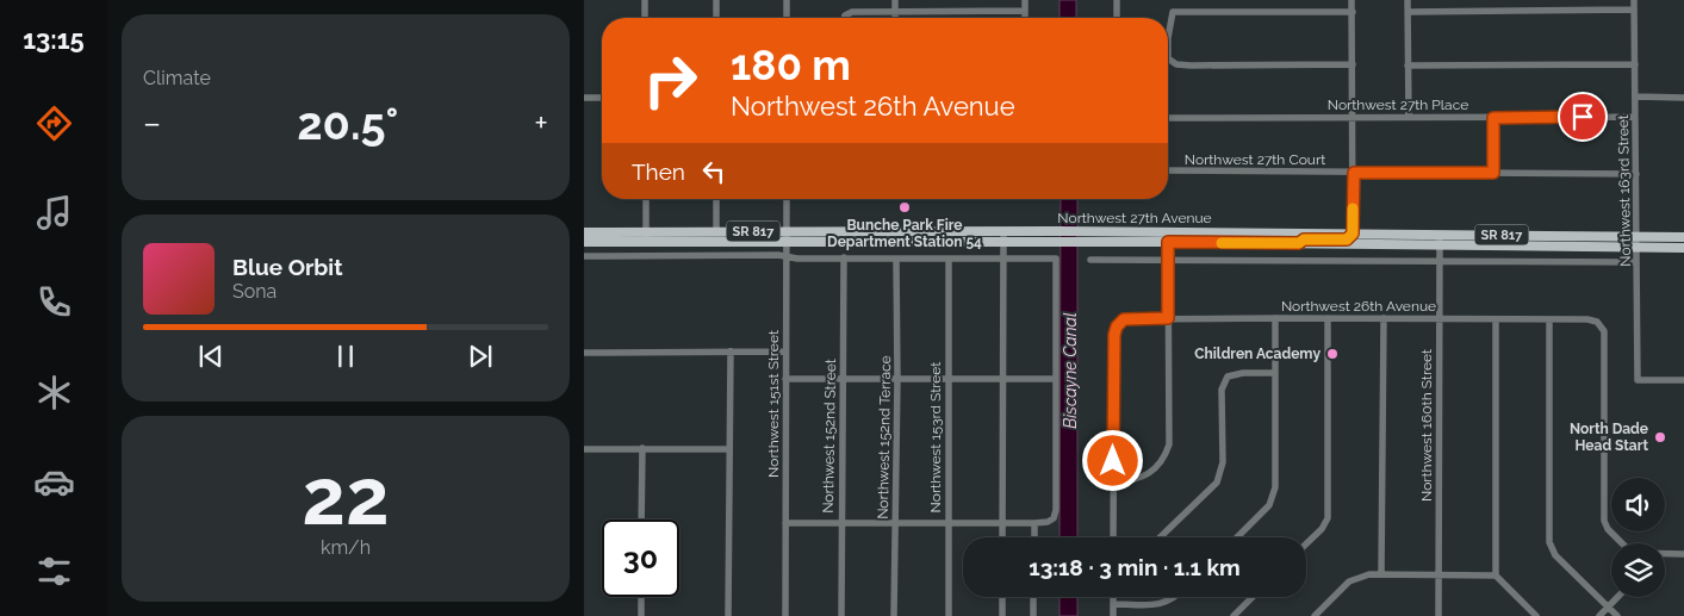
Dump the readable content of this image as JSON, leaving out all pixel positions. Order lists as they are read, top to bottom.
{
  "streets": {
    "main road": ["Northwest 27th Avenue", "SR 817"],
    "street": [
      "Northwest 27th Place",
      "Northwest 27th Court",
      "Northwest 163rd Street",
      "Northwest 26th Avenue",
      "Northwest 151st Street",
      "Northwest 160th Street",
      "Northwest 152nd Street",
      "Northwest 152nd Terrace",
      "Northwest 153rd Street"
    ]
  },
  "crossings": [
    ["Northwest 27th Place", "Northwest 163rd Street"],
    ["Northwest 27th Court", "Northwest 163rd Street"],
    ["Northwest 163rd Street", "Northwest 27th Avenue"],
    ["Northwest 27th Avenue", "Northwest 151st Street"],
    ["Northwest 27th Avenue", "Northwest 160th Street"],
    ["Northwest 26th Avenue", "Northwest 160th Street"]
  ],
  "water": ["Biscayne Canal"],
  "places": ["Bunche Park Fire Department Station 54", "Children Academy", "North Dade Head Start"],
  "page": {
    "tabs": "13:15",
    "tile": [
      "Climate",
      ["22", "km/h"]
    ],
    "turn": ["180 m", "Northwest 26th Avenue"],
    "heat": ["−", "20.5°", "+"],
    "then": "Then",
    "song": ["Blue Orbit", "Sona"],
    "limit": "30",
    "trip": "13:18 · 3 min · 1.1 km"
  }
}
